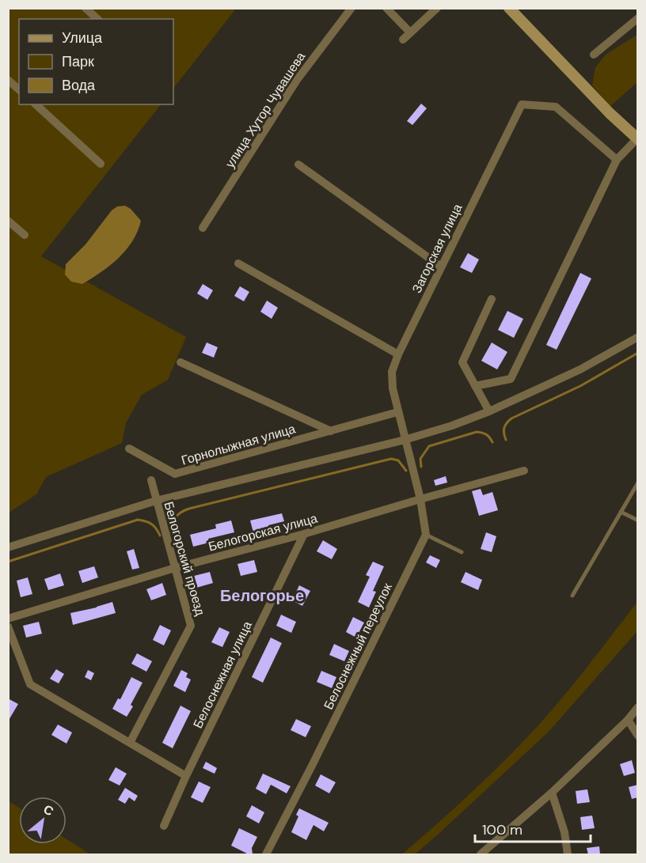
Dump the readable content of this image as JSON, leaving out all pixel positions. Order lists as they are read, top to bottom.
{
  "streets": {
    "street": [
      "улица Хутор Чувашева",
      "Загорская улица",
      "Горнолыжная улица",
      "Белогорская улица",
      "Белогорский проезд",
      "Белоснежный переулок",
      "Белоснежная улица"
    ]
  },
  "crossings": [
    ["Загорская улица", "Горнолыжная улица"],
    ["Белогорская улица", "Белогорский проезд"],
    ["Белогорская улица", "Белоснежная улица"]
  ],
  "districts": ["Белогорье"],
  "legend": ["Улица", "Парк", "Вода"],
  "scale_bar": "100 m",
  "north": "top right"
}
